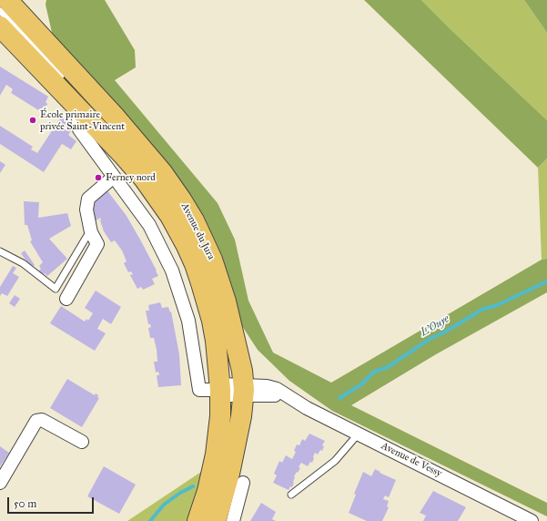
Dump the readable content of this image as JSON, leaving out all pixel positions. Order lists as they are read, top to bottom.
{
  "streets": {
    "main road": ["Avenue du Jura"],
    "street": ["Avenue de Vessy"]
  },
  "crossings": [
    ["Avenue du Jura", "Avenue de Vessy"]
  ],
  "water": ["L'Ouye"],
  "places": ["École primaire privée Saint-Vincent", "Ferney nord"],
  "scale_bar": "50 m"
}
